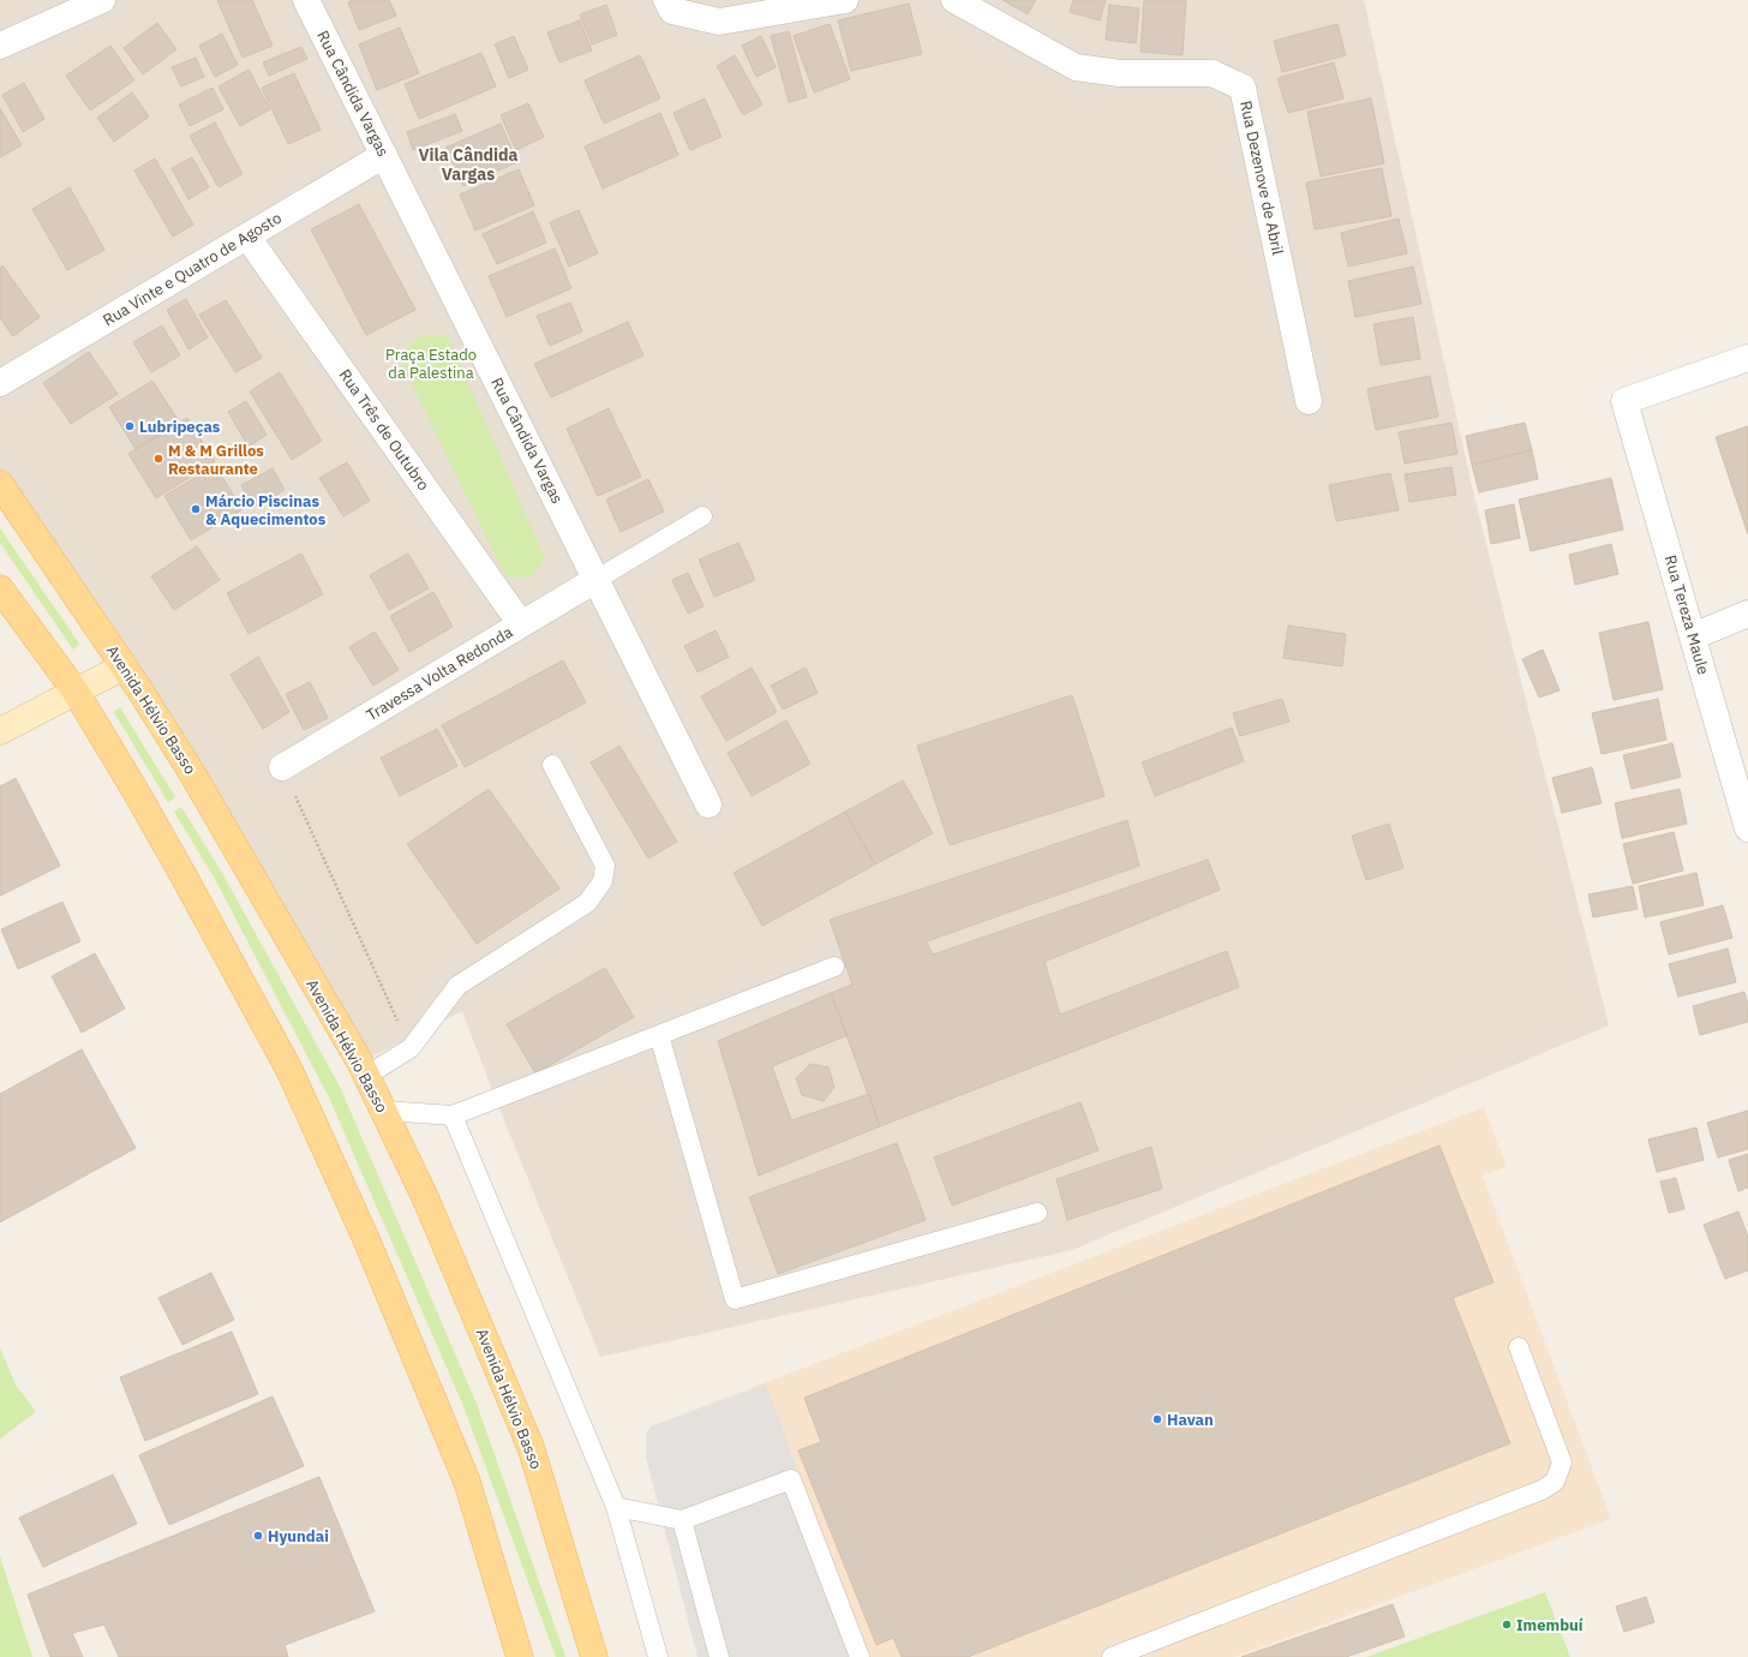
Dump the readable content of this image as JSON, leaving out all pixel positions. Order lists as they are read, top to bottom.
{
  "streets": {
    "main road": ["Avenida Hélvio Basso"],
    "street": [
      "Rua Cândida Vargas",
      "Rua Dezenove de Abril",
      "Rua Vinte e Quatro de Agosto",
      "Rua Três de Outubro",
      "Rua Tereza Maule",
      "Travessa Volta Redonda"
    ]
  },
  "crossings": [
    ["Rua Cândida Vargas", "Rua Vinte e Quatro de Agosto"],
    ["Rua Cândida Vargas", "Travessa Volta Redonda"],
    ["Rua Vinte e Quatro de Agosto", "Rua Três de Outubro"],
    ["Rua Três de Outubro", "Travessa Volta Redonda"]
  ],
  "districts": ["Vila Cândida Vargas"],
  "parks": ["Praça Estado da Palestina"],
  "places": [
    "Lubripeças",
    "M & M Grillos Restaurante",
    "Márcio Piscinas & Aquecimentos",
    "Havan",
    "Hyundai",
    "Imembuí"
  ]
}
